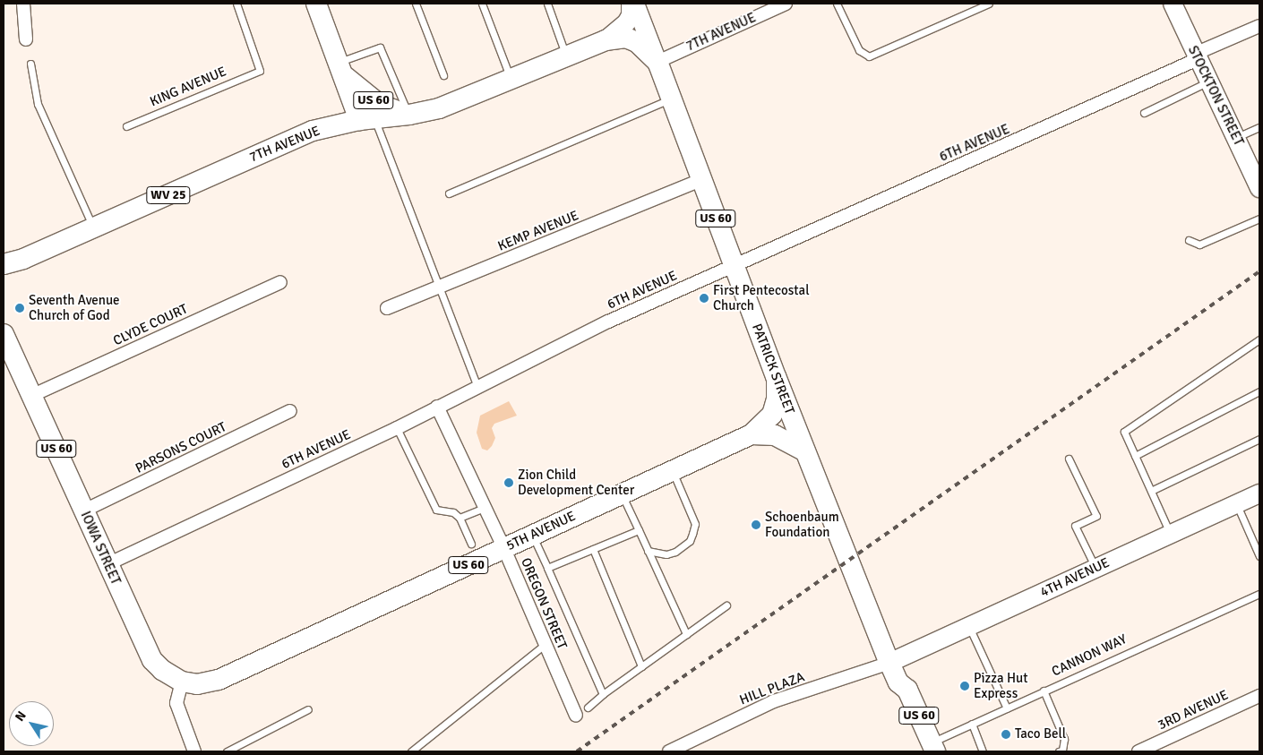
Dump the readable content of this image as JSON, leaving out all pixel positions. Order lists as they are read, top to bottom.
{
  "streets": {
    "main road": [
      "7TH AVENUE",
      "US 60",
      "WV 25",
      "PATRICK STREET",
      "5TH AVENUE",
      "IOWA STREET"
    ],
    "street": [
      "STOCKTON STREET",
      "6TH AVENUE",
      "KEMP AVENUE",
      "CLYDE COURT",
      "PARSONS COURT",
      "4TH AVENUE",
      "OREGON STREET",
      "HILL PLAZA",
      "3RD AVENUE"
    ],
    "lane": ["KING AVENUE", "CANNON WAY"]
  },
  "crossings": [
    ["7TH AVENUE", "US 60"],
    ["7TH AVENUE", "PATRICK STREET"],
    ["STOCKTON STREET", "6TH AVENUE"],
    ["US 60", "PATRICK STREET"],
    ["US 60", "5TH AVENUE"],
    ["6TH AVENUE", "PATRICK STREET"],
    ["6TH AVENUE", "IOWA STREET"],
    ["6TH AVENUE", "OREGON STREET"],
    ["KEMP AVENUE", "PATRICK STREET"],
    ["CLYDE COURT", "IOWA STREET"],
    ["PATRICK STREET", "4TH AVENUE"],
    ["PATRICK STREET", "CANNON WAY"],
    ["PATRICK STREET", "HILL PLAZA"],
    ["PARSONS COURT", "IOWA STREET"],
    ["5TH AVENUE", "IOWA STREET"],
    ["5TH AVENUE", "OREGON STREET"],
    ["4TH AVENUE", "HILL PLAZA"]
  ],
  "places": [
    "First Pentecostal Church",
    "Seventh Avenue Church of God",
    "Zion Child Development Center",
    "Schoenbaum Foundation",
    "Pizza Hut Express",
    "Taco Bell"
  ],
  "north": "top left"
}
